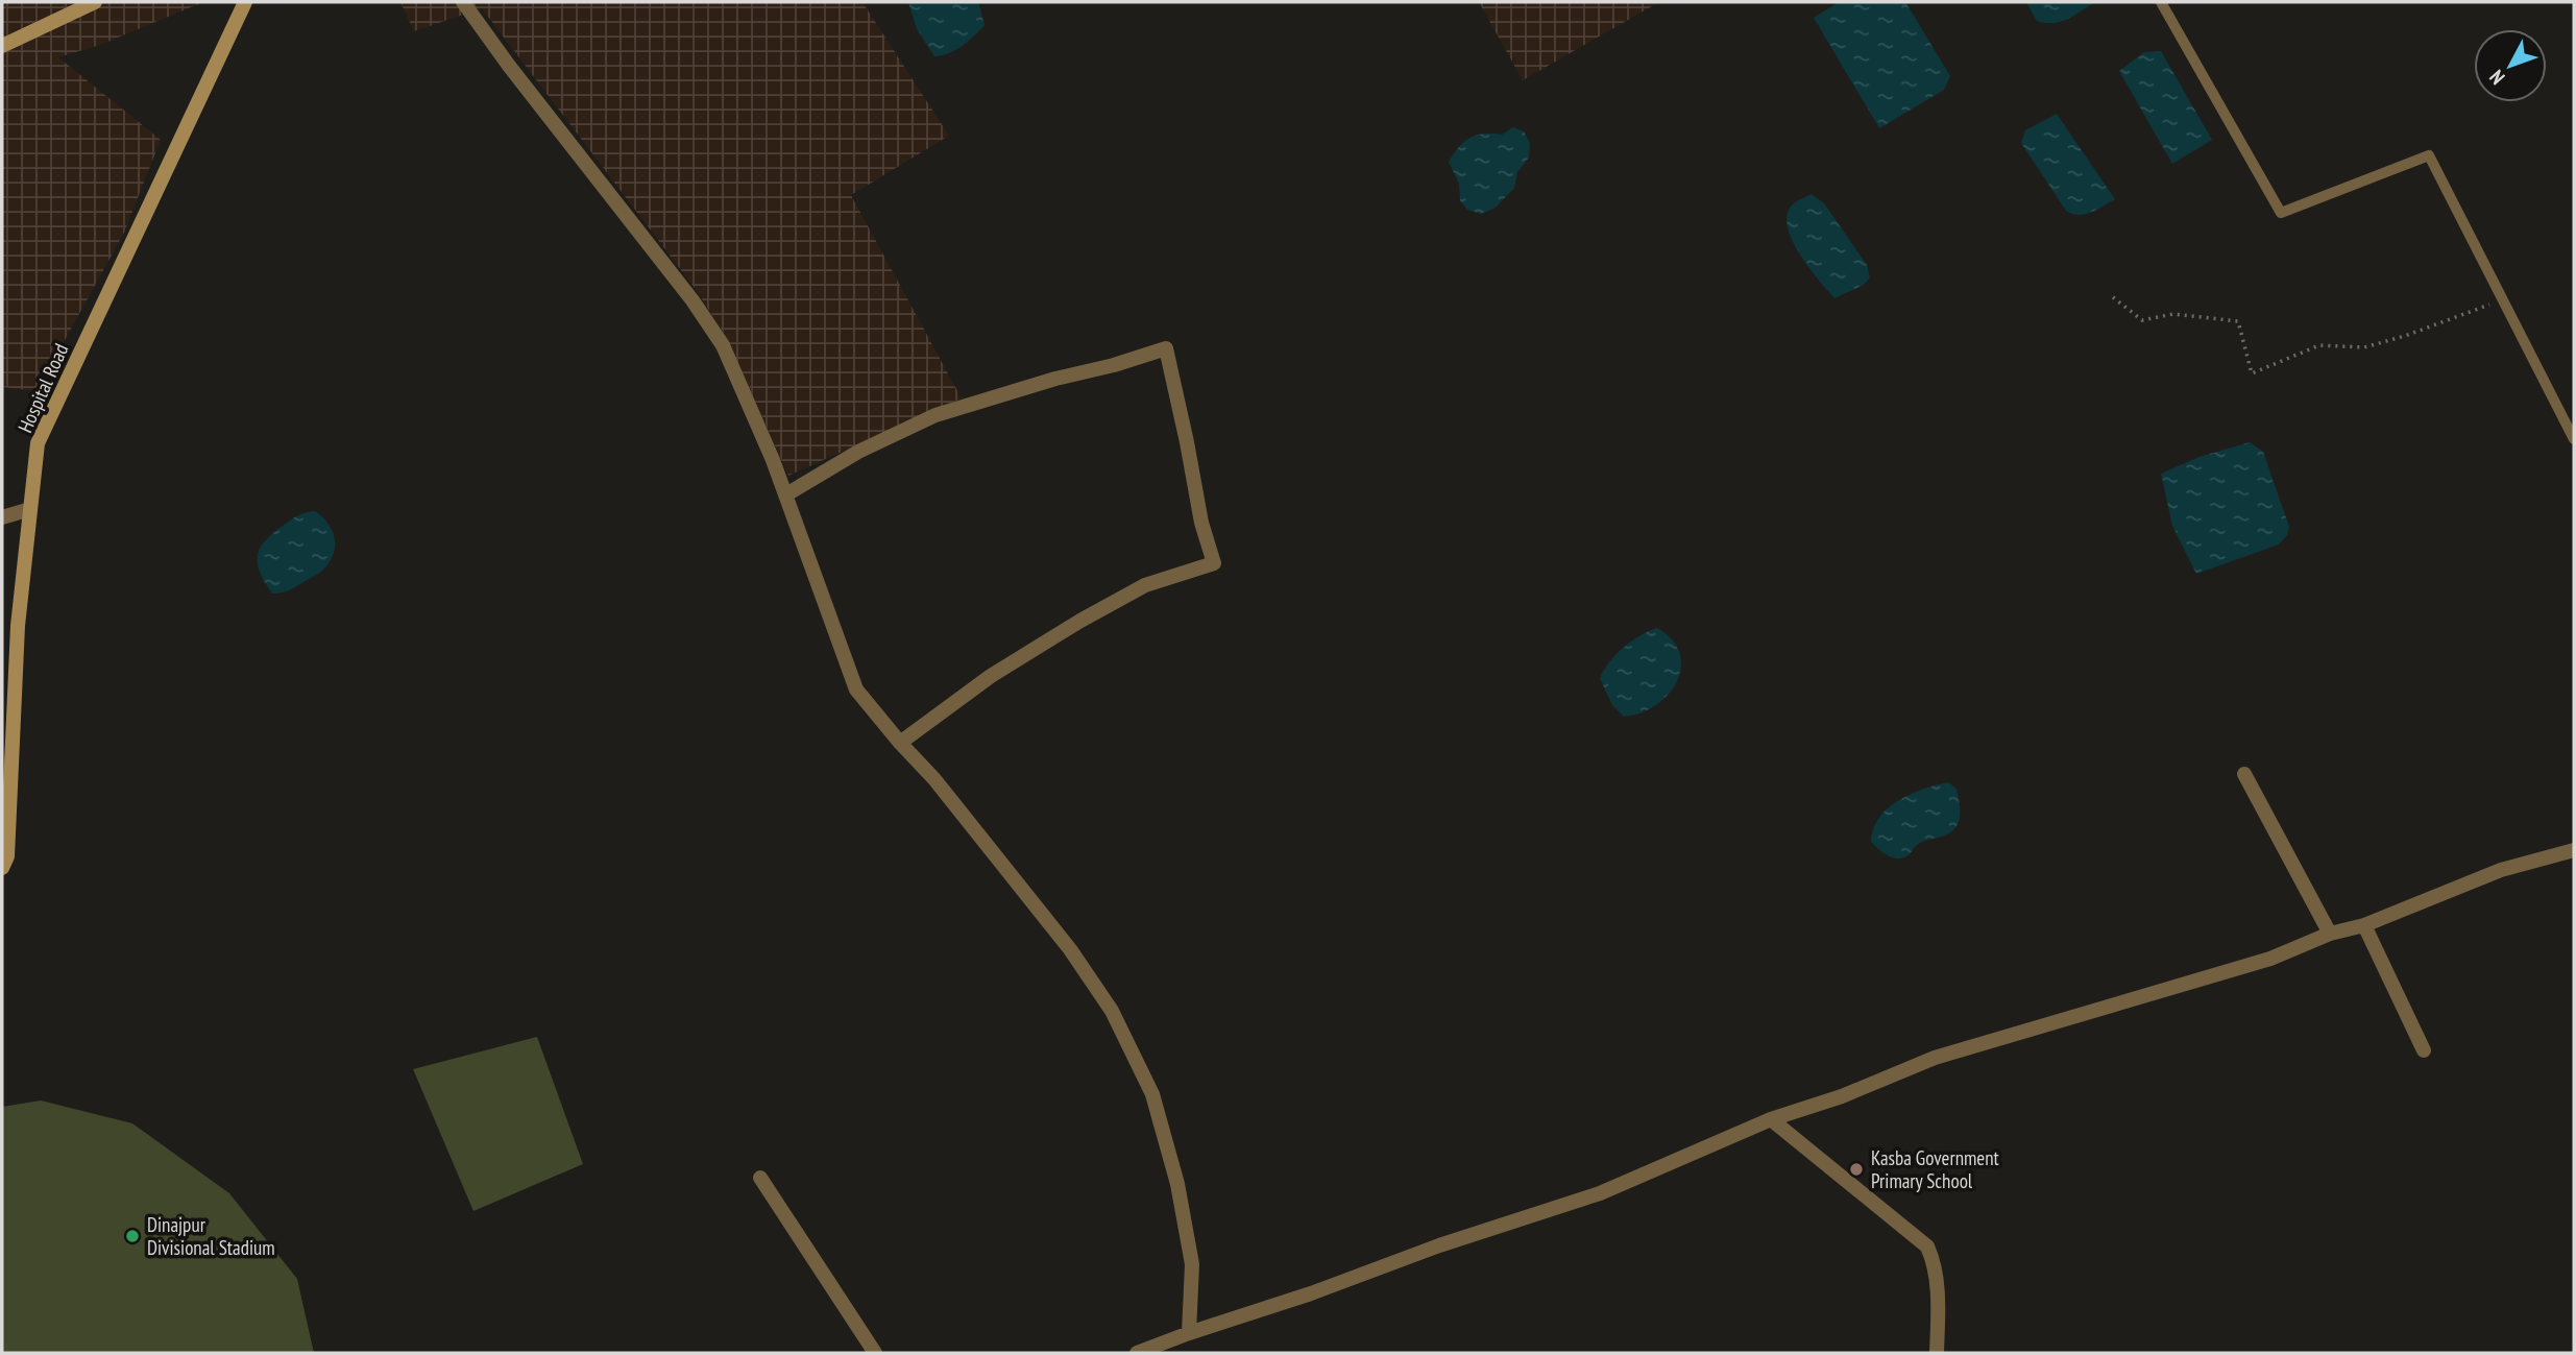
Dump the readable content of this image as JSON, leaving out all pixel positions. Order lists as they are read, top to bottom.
{
  "streets": {
    "main road": ["Hospital Road"]
  },
  "places": ["Kasba Government Primary School", "Dinajpur Divisional Stadium"],
  "north": "bottom left"
}
